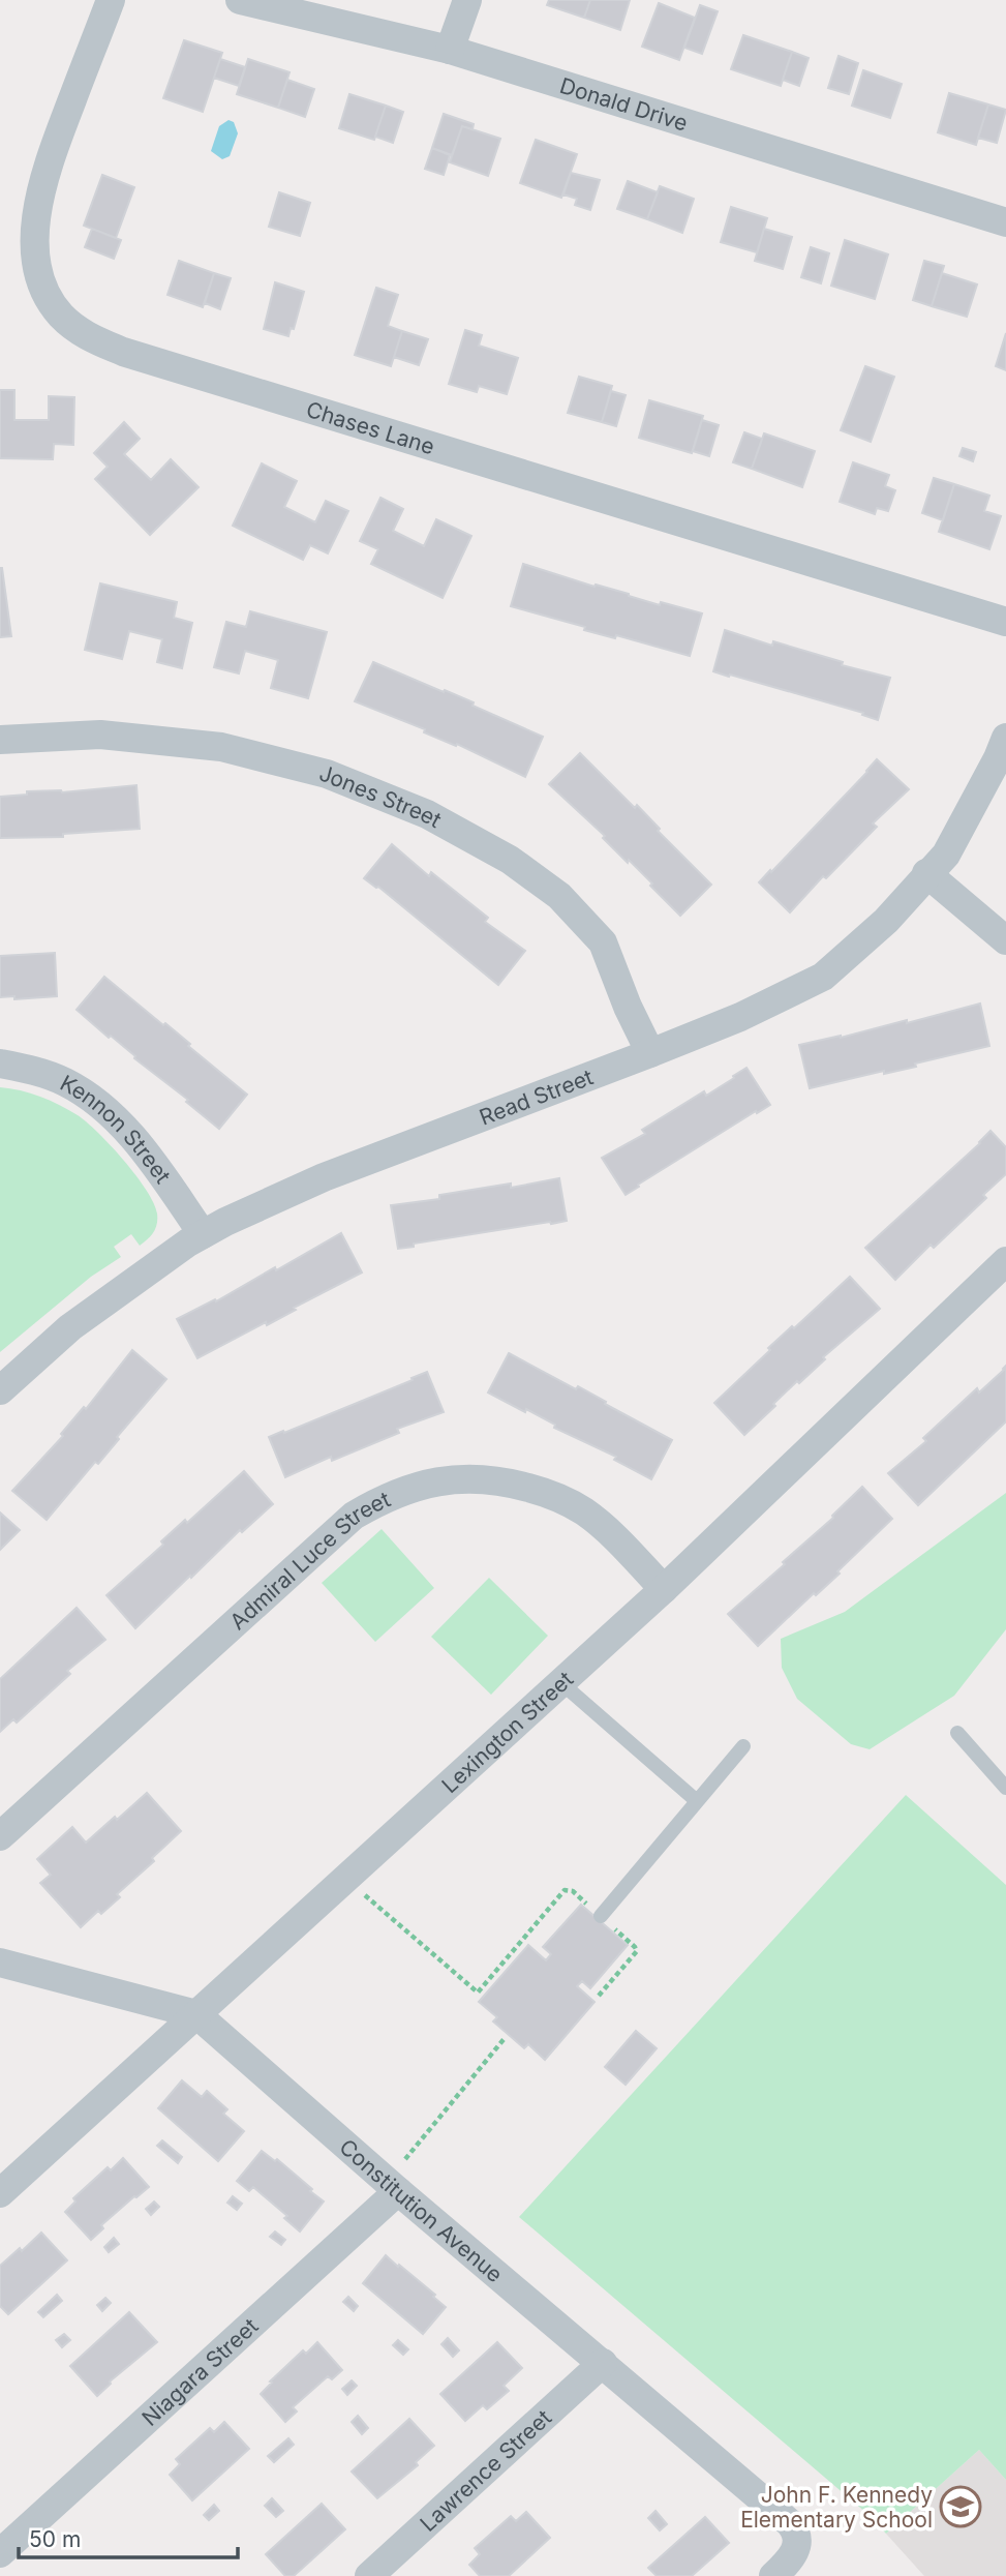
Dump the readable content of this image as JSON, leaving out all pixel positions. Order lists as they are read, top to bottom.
{
  "streets": {
    "street": [
      "Donald Drive",
      "Chases Lane",
      "Jones Street",
      "Read Street",
      "Kennon Street",
      "Admiral Luce Street",
      "Lexington Street",
      "Constitution Avenue",
      "Niagara Street",
      "Lawrence Street"
    ]
  },
  "crossings": [
    ["Jones Street", "Read Street"],
    ["Read Street", "Kennon Street"],
    ["Admiral Luce Street", "Lexington Street"],
    ["Lexington Street", "Constitution Avenue"],
    ["Constitution Avenue", "Niagara Street"],
    ["Constitution Avenue", "Lawrence Street"]
  ],
  "places": {
    "school or university": ["John F. Kennedy Elementary School"]
  },
  "scale_bar": "50 m"
}
